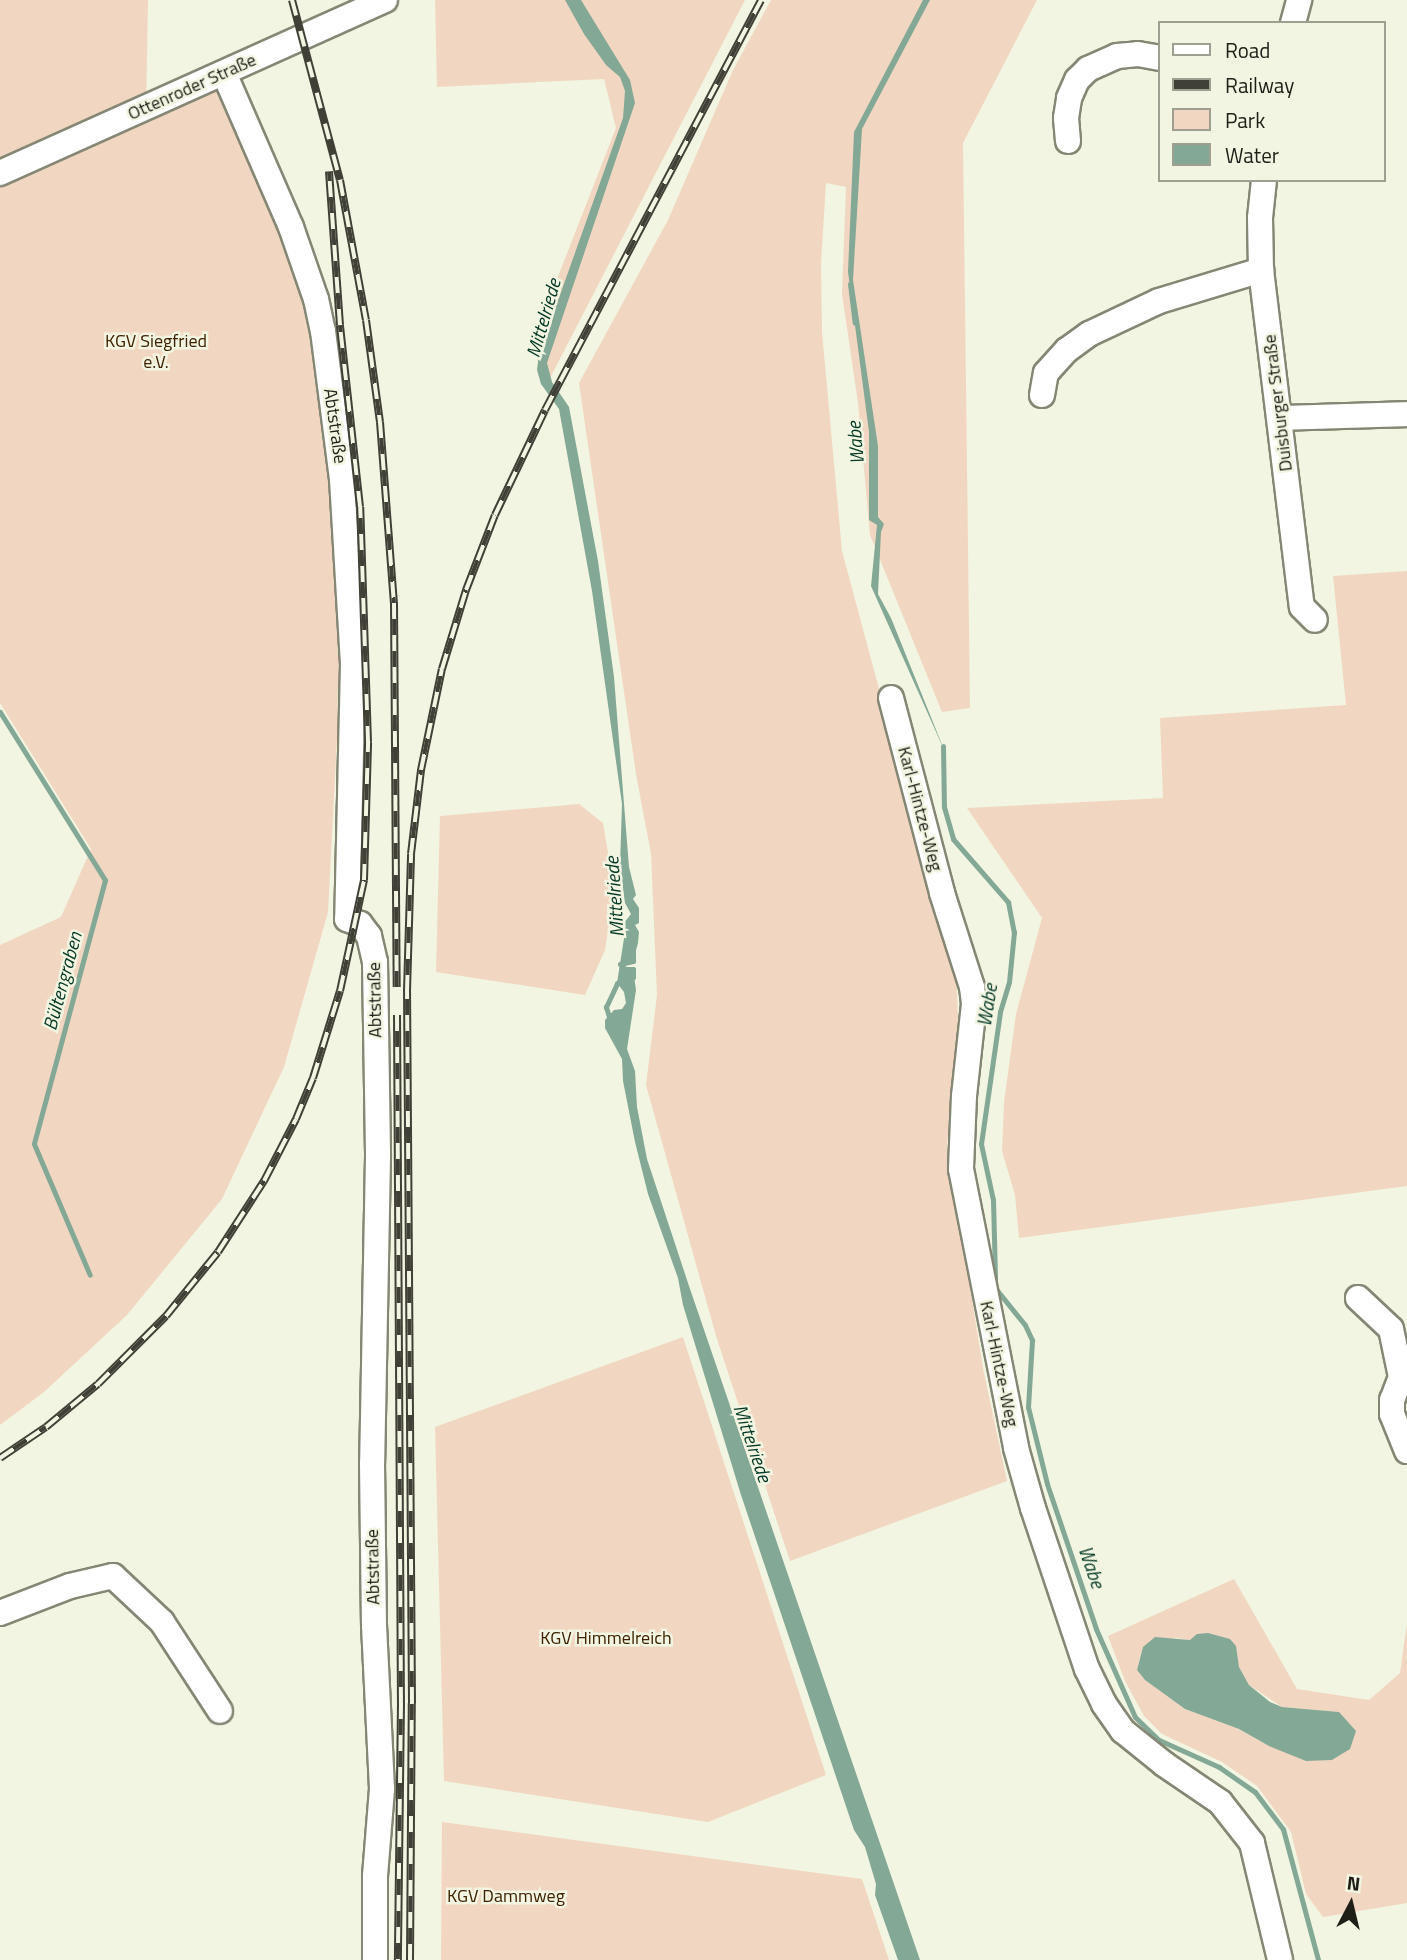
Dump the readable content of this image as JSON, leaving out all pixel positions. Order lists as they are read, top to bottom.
{
  "streets": {
    "street": [
      "Ottenroder Straße",
      "Duisburger Straße",
      "Abtstraße",
      "Karl-Hintze-Weg"
    ]
  },
  "crossings": [
    ["Ottenroder Straße", "Abtstraße"]
  ],
  "water": ["Mittelriede", "Wabe", "Bültengraben"],
  "parks": ["KGV Siegfried e.V.", "KGV Himmelreich", "KGV Dammweg"],
  "legend": [
    "Road",
    "Railway",
    "Park",
    "Water"
  ],
  "north": "top"
}
